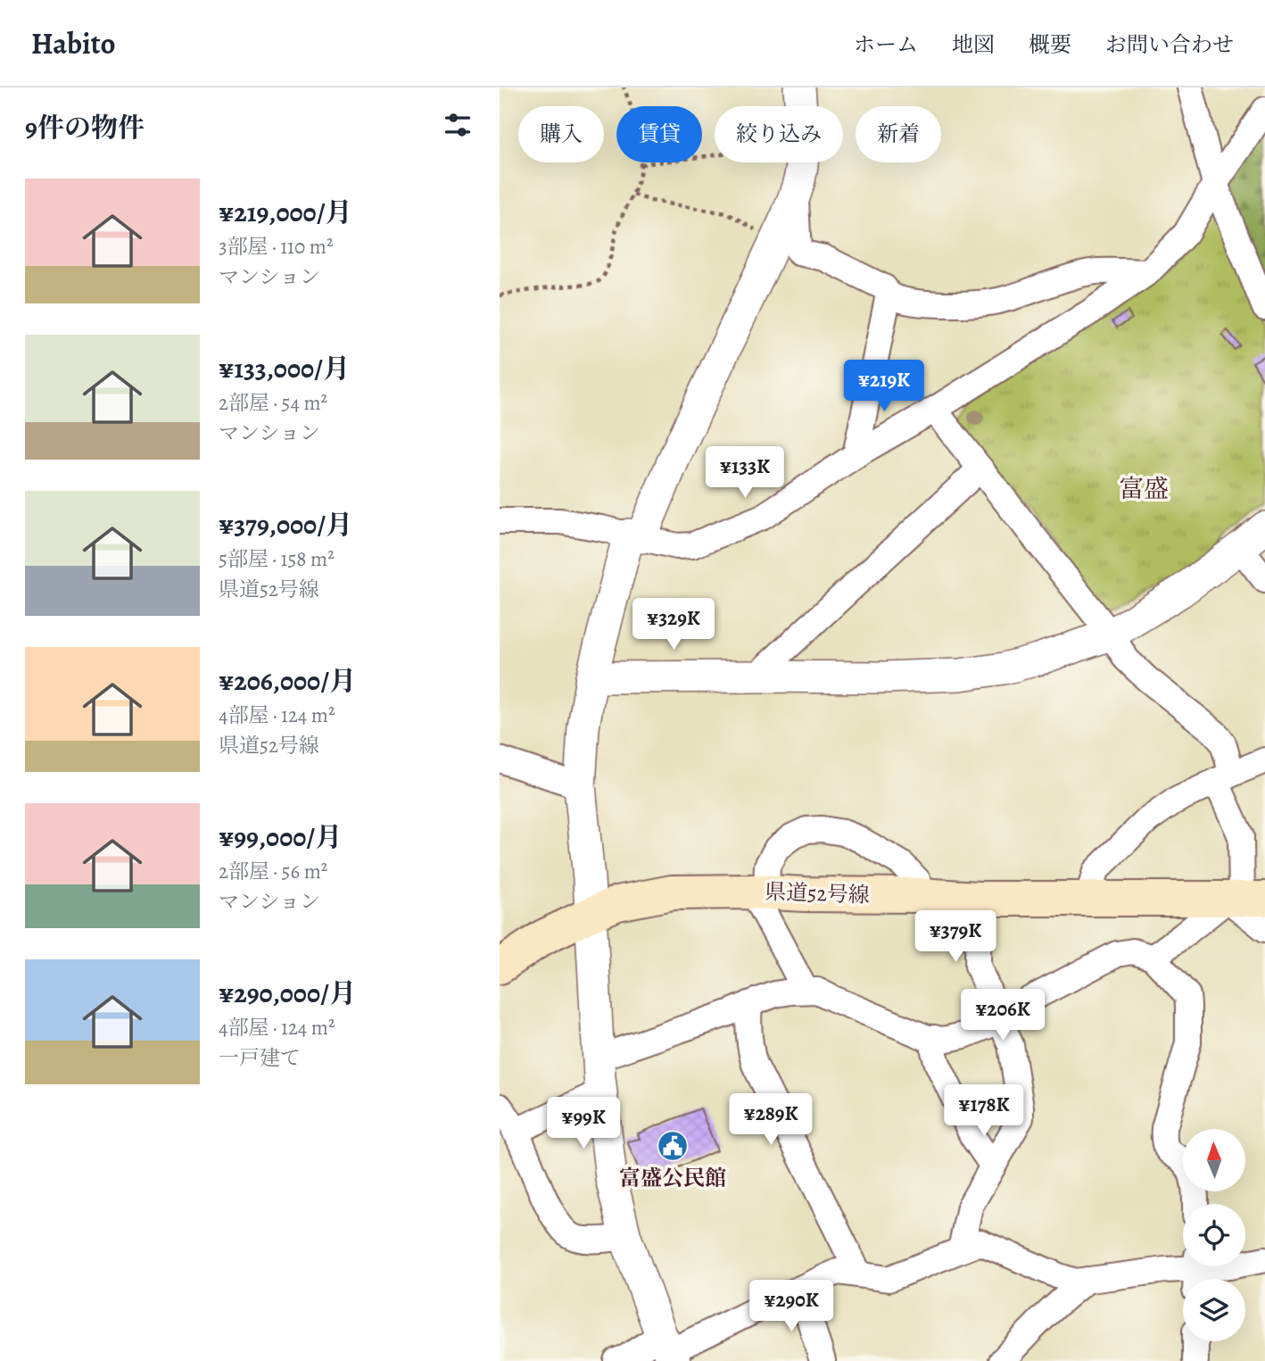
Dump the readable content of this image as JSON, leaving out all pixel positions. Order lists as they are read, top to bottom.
{
  "streets": {
    "main road": ["県道52号線"]
  },
  "districts": ["富盛"],
  "places": {
    "public building": ["富盛公民館"]
  },
  "north": "top",
  "page": {
    "header": "Habito",
    "nav": [
      "ホーム",
      "地図",
      "概要",
      "お問い合わせ"
    ],
    "heading": "9件の物件",
    "chip": [
      "購入",
      "賃貸",
      "絞り込み",
      "新着"
    ],
    "list": [
      {
        "name": "¥219,000/月",
        "note": "3部屋 · 110 m² · マンション"
      },
      {
        "name": "¥133,000/月",
        "note": "2部屋 · 54 m² · マンション"
      },
      {
        "name": "¥379,000/月",
        "note": "5部屋 · 158 m² · 県道52号線"
      },
      {
        "name": "¥206,000/月",
        "note": "4部屋 · 124 m² · 県道52号線"
      },
      {
        "name": "¥99,000/月",
        "note": "2部屋 · 56 m² · マンション"
      },
      {
        "name": "¥290,000/月",
        "note": "4部屋 · 124 m² · 一戸建て"
      }
    ],
    "price": [
      "¥219K",
      "¥133K",
      "¥329K",
      "¥379K",
      "¥206K",
      "¥178K",
      "¥289K",
      "¥99K",
      "¥290K"
    ]
  }
}
